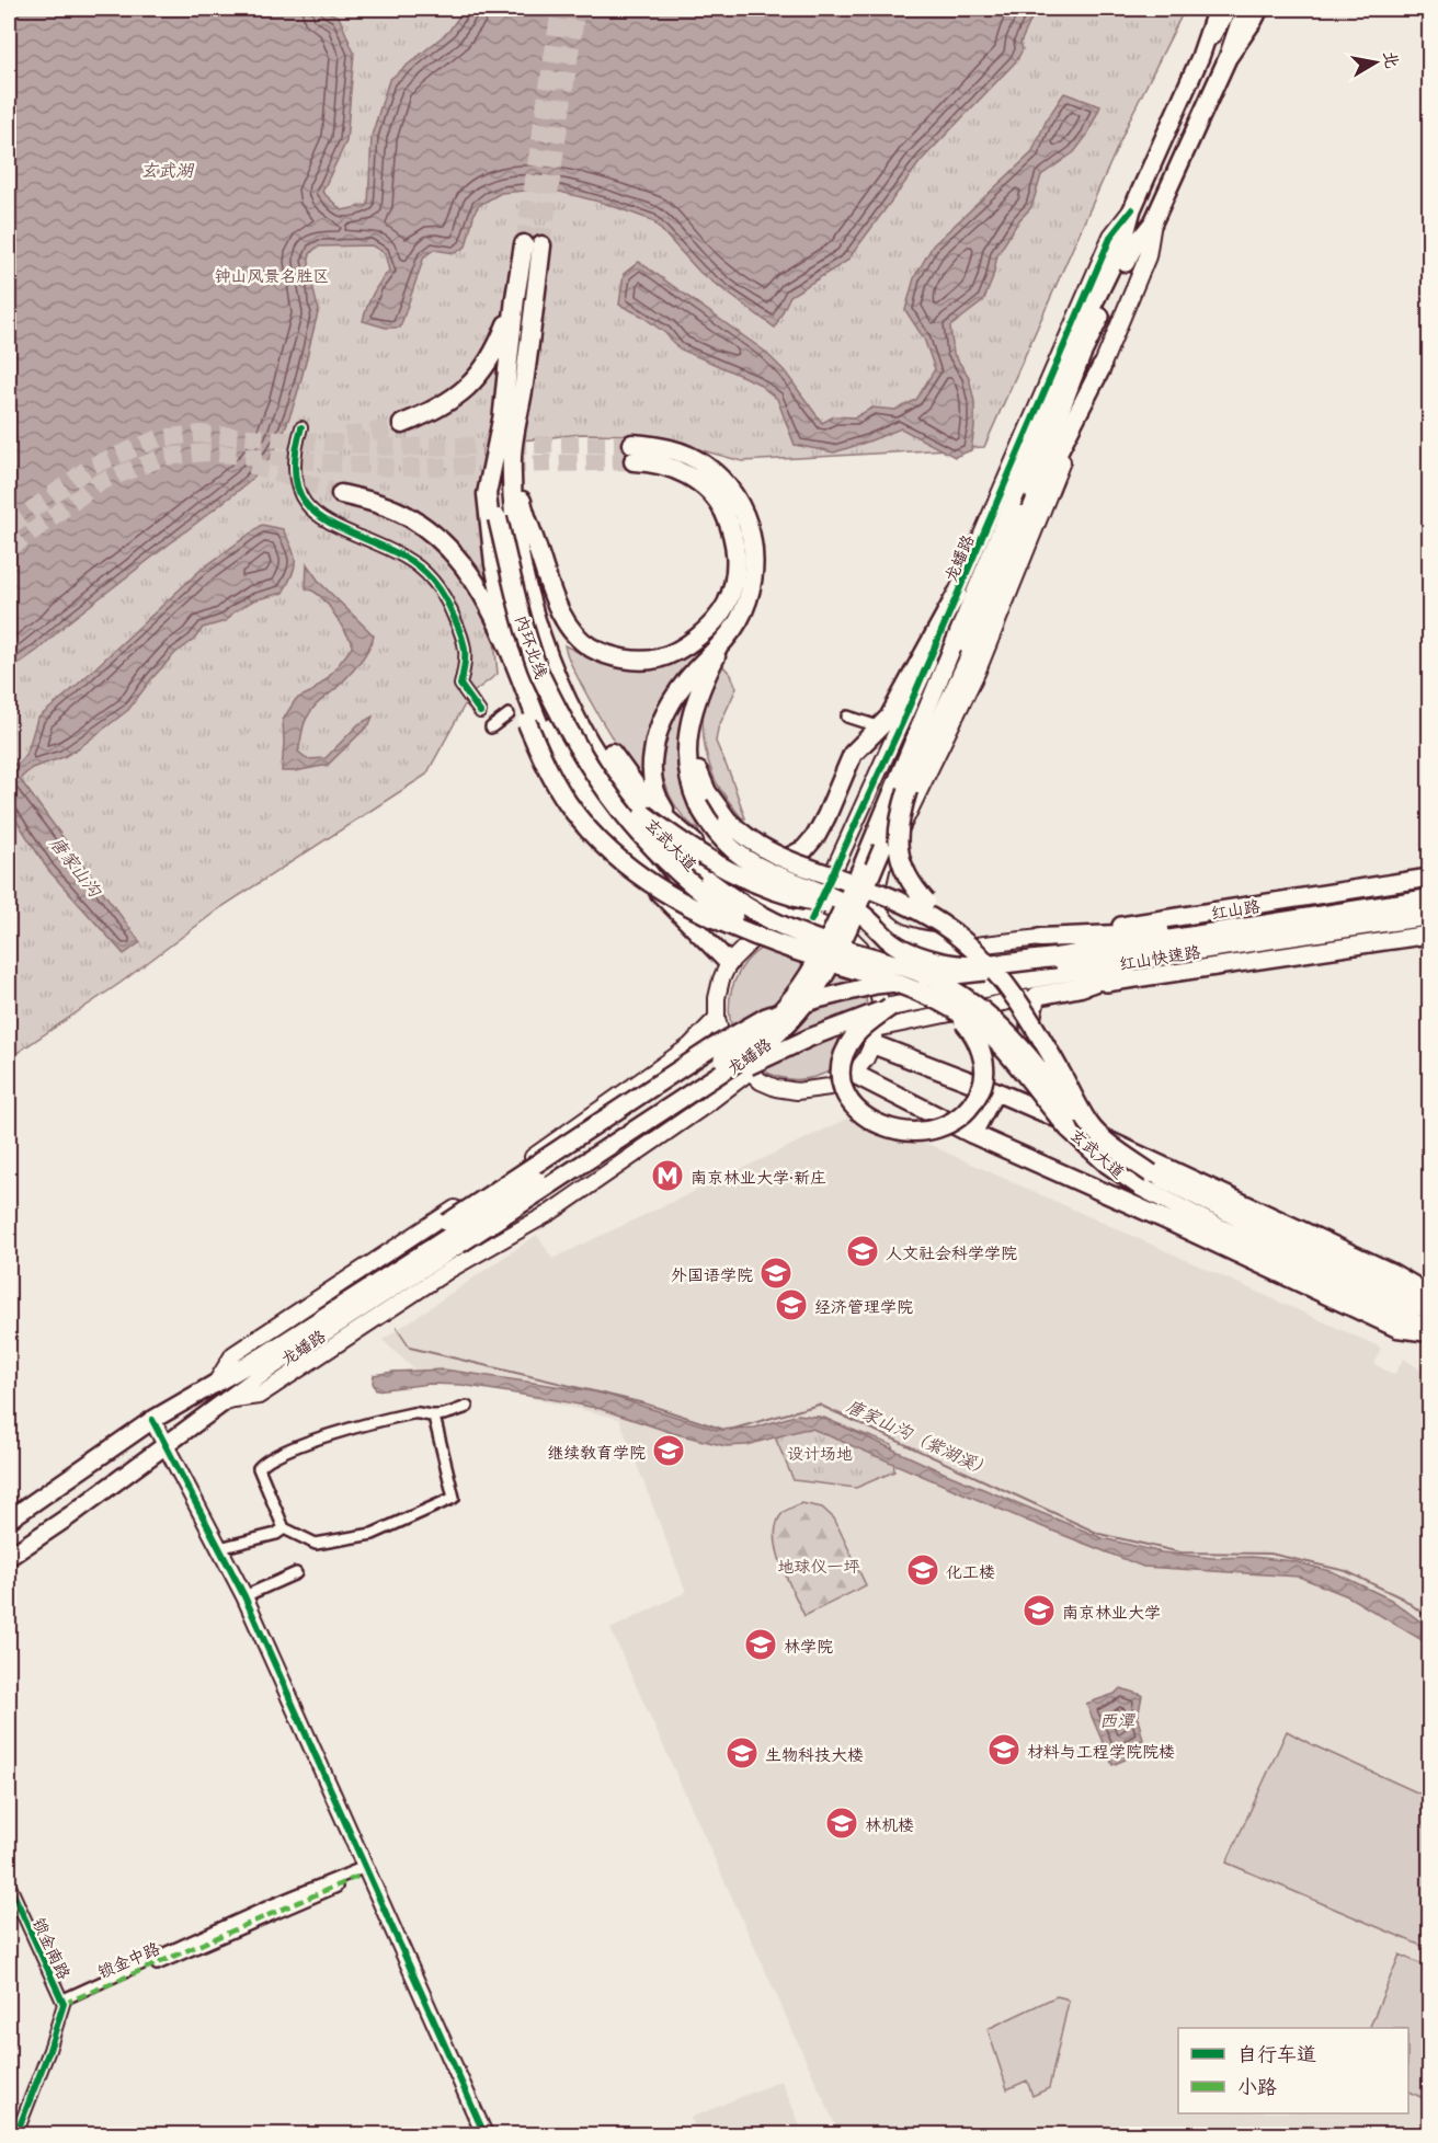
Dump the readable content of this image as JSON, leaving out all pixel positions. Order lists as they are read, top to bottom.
{
  "streets": {
    "highway": ["内环北线", "玄武大道", "红山快速路"],
    "main road": ["龙蟠路", "红山路"],
    "street": ["锁金南路", "锁金中路"]
  },
  "crossings": [
    ["内环北线", "玄武大道"],
    ["锁金南路", "锁金中路"]
  ],
  "water": [
    "玄武湖",
    "唐家山沟",
    "唐家山沟（紫湖溪）",
    "西潭"
  ],
  "parks": ["钟山风景名胜区", "设计场地", "地球仪一坪"],
  "places": {
    "metro station": ["南京林业大学·新庄"],
    "school or university": [
      "人文社会科学学院",
      "外国语学院",
      "经济管理学院",
      "继续教育学院",
      "化工楼",
      "南京林业大学",
      "林学院",
      "材料与工程学院院楼",
      "生物科技大楼",
      "林机楼"
    ]
  },
  "legend": ["自行车道", "小路"],
  "north": "right"
}
